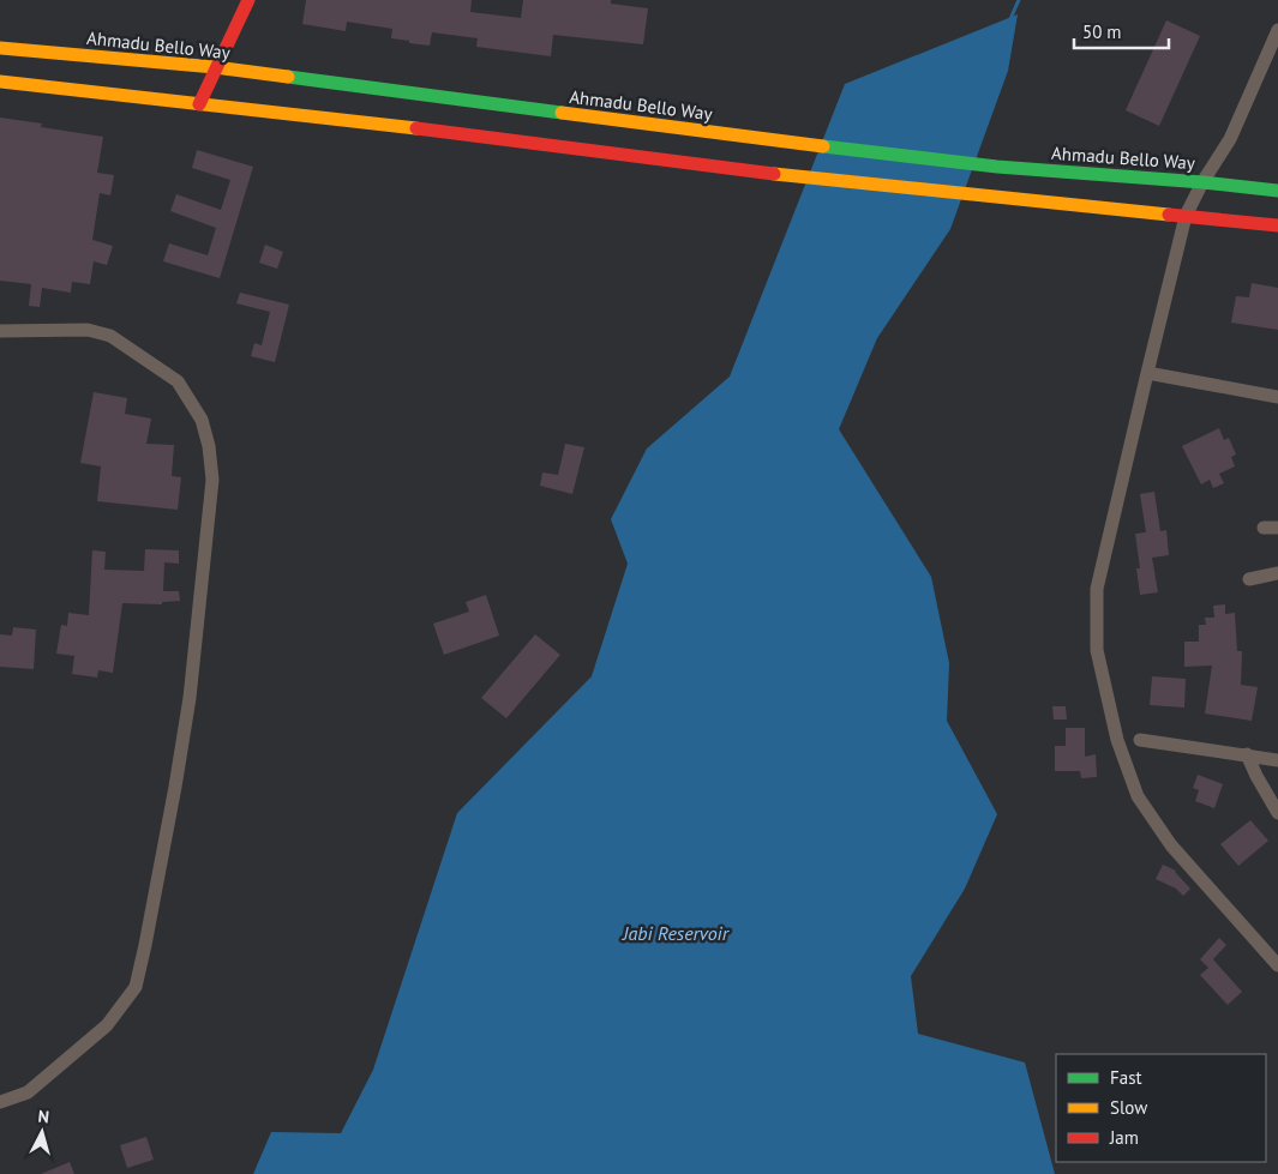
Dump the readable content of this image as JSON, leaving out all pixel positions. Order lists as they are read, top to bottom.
{
  "streets": {
    "main road": ["Ahmadu Bello Way"]
  },
  "water": ["Jabi Reservoir"],
  "legend": ["Fast", "Slow", "Jam"],
  "scale_bar": "50 m",
  "north": "top"
}
